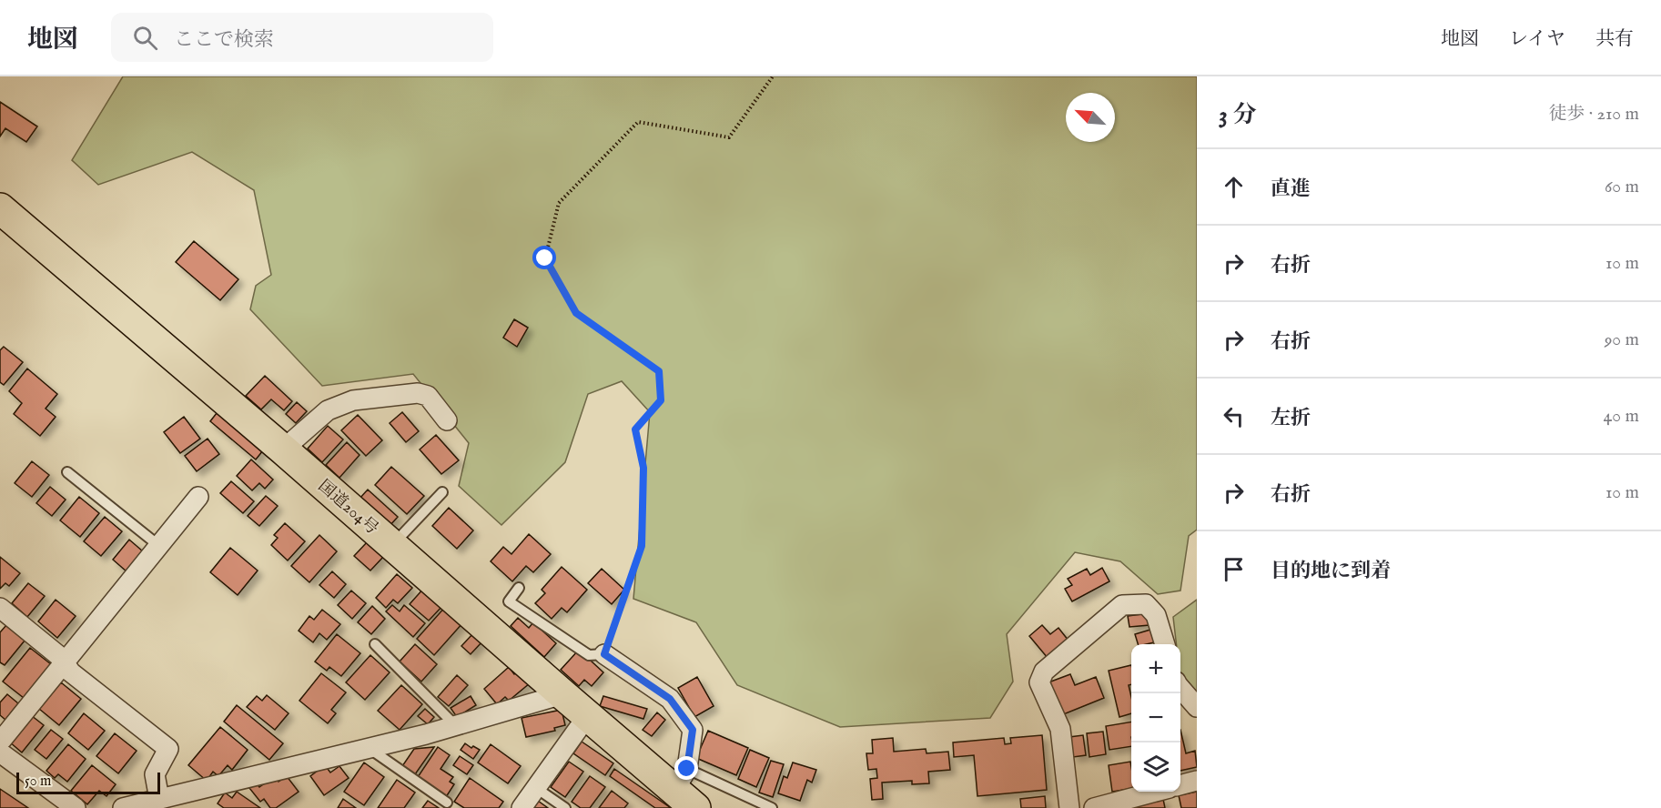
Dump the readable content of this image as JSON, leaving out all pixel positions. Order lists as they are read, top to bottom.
{
  "streets": {
    "highway": ["国道204号"]
  },
  "scale_bar": "50 m",
  "north": "top left",
  "page": {
    "header": "地図",
    "search": "ここで検索",
    "nav": ["地図", "レイヤ", "共有"],
    "heading": ["3 分", "徒歩 · 210 m"],
    "list": [
      ["直進", "60 m"],
      ["右折", "10 m"],
      ["右折", "90 m"],
      ["左折", "40 m"],
      ["右折", "10 m"],
      "目的地に到着"
    ],
    "map_buttons": ["+", "−"],
    "scale": "50 m"
  }
}
